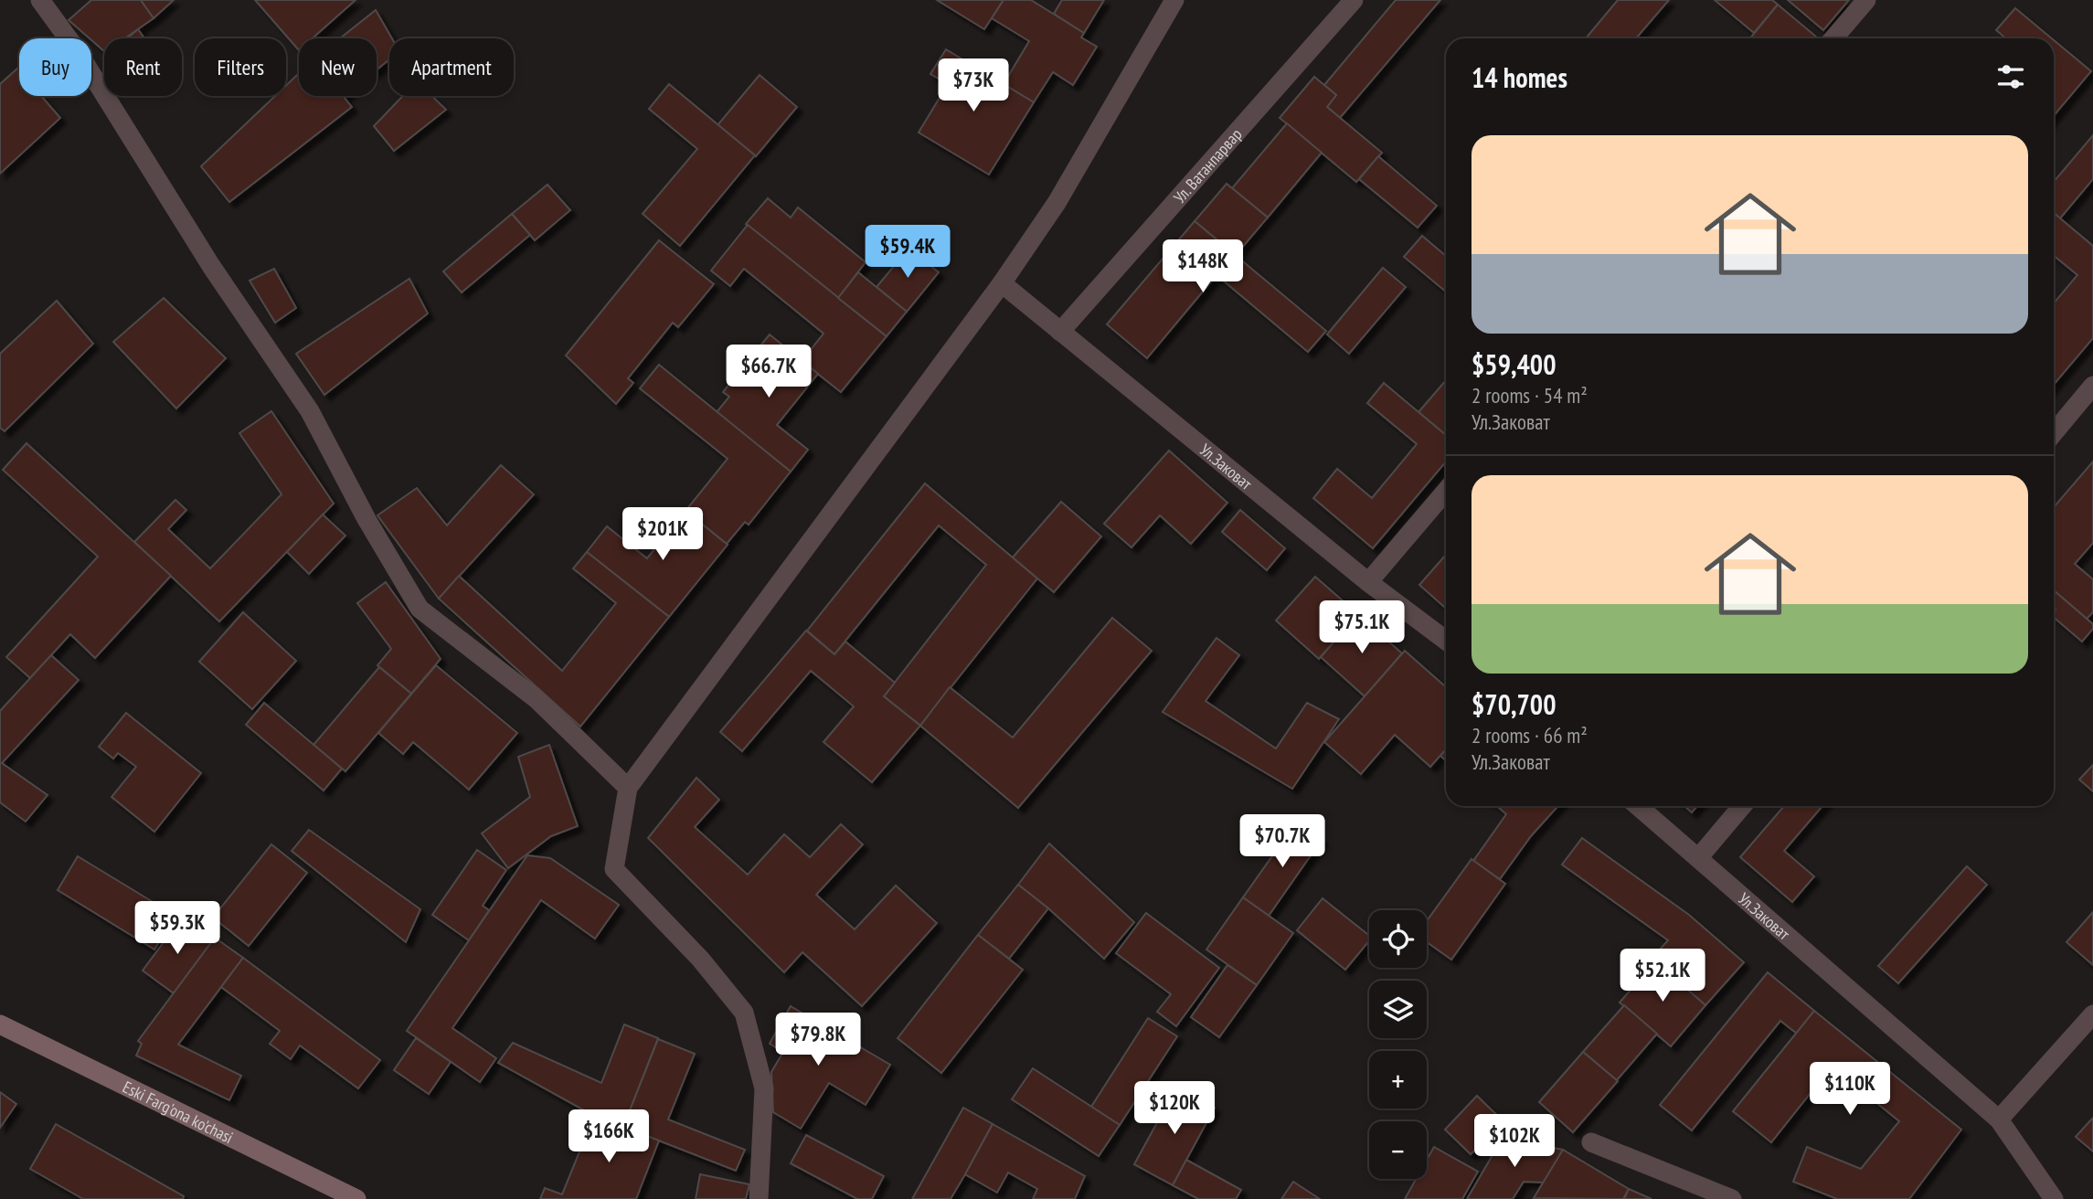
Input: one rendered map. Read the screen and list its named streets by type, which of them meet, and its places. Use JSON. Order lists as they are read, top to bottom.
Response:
{
  "streets": {
    "main road": ["Eski Farg'ona ko'chasi"],
    "street": ["Ул. Ватанпарвар", "Ул.Заковат"]
  },
  "crossings": [
    ["Ул. Ватанпарвар", "Ул.Заковат"]
  ],
  "page": {
    "chip": [
      "Buy",
      "Rent",
      "Filters",
      "New",
      "Apartment"
    ],
    "heading": "14 homes",
    "price": [
      "$73K",
      "$59.4K",
      "$148K",
      "$66.7K",
      "$201K",
      "$75.1K",
      "$70.7K",
      "$59.3K",
      "$52.1K",
      "$79.8K",
      "$110K",
      "$120K",
      "$166K",
      "$102K"
    ],
    "list": [
      {
        "name": "$59,400",
        "note": "2 rooms · 54 m² · Ул.Заковат"
      },
      {
        "name": "$70,700",
        "note": "2 rooms · 66 m² · Ул.Заковат"
      }
    ],
    "map_buttons": ["+", "−"]
  }
}
